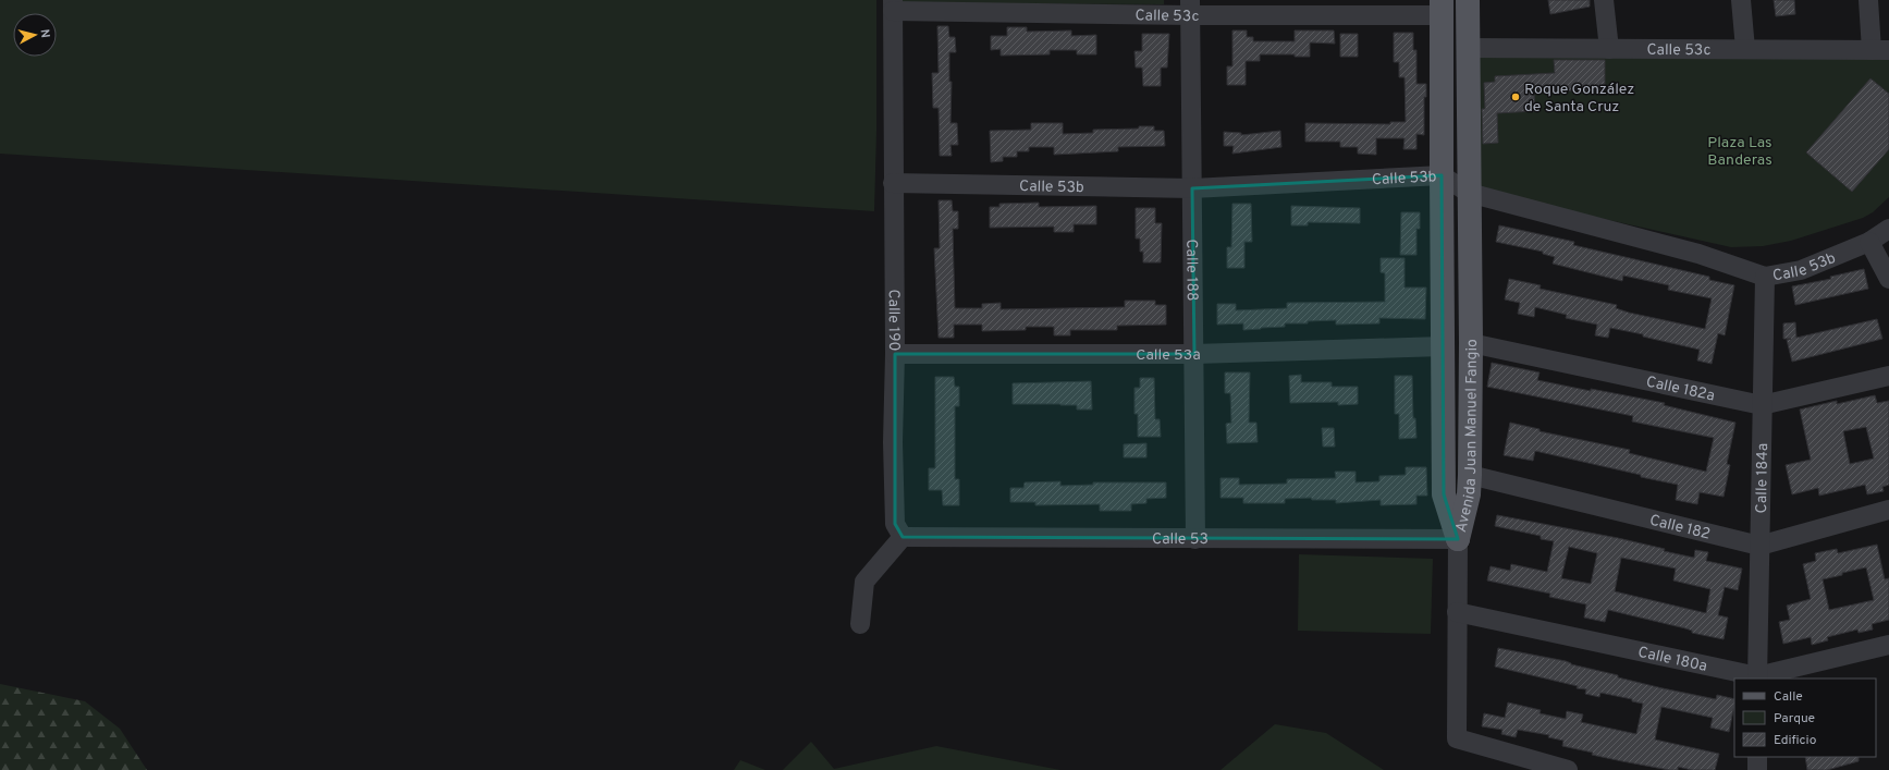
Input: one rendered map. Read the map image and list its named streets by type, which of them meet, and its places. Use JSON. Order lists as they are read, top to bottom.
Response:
{
  "streets": {
    "main road": ["Avenida Juan Manuel Fangio"],
    "street": [
      "Calle 53c",
      "Calle 53b",
      "Calle 188",
      "Calle 190",
      "Calle 53a",
      "Calle 182a",
      "Calle 184a",
      "Calle 182",
      "Calle 53",
      "Calle 180a"
    ]
  },
  "crossings": [
    ["Calle 53c", "Calle 188"],
    ["Calle 53c", "Calle 190"],
    ["Calle 53c", "Avenida Juan Manuel Fangio"],
    ["Calle 53b", "Calle 188"],
    ["Calle 53b", "Calle 190"],
    ["Calle 53b", "Avenida Juan Manuel Fangio"],
    ["Calle 53b", "Calle 184a"],
    ["Calle 188", "Calle 53a"],
    ["Calle 188", "Calle 53"],
    ["Calle 190", "Calle 53a"],
    ["Calle 190", "Calle 53"],
    ["Calle 53a", "Avenida Juan Manuel Fangio"],
    ["Calle 182a", "Avenida Juan Manuel Fangio"],
    ["Calle 182a", "Calle 184a"],
    ["Avenida Juan Manuel Fangio", "Calle 182"],
    ["Avenida Juan Manuel Fangio", "Calle 53"],
    ["Calle 184a", "Calle 182"],
    ["Calle 184a", "Calle 180a"]
  ],
  "parks": ["Plaza Las Banderas"],
  "places": ["Roque González de Santa Cruz"],
  "legend": ["Calle", "Parque", "Edificio"],
  "north": "right"
}
